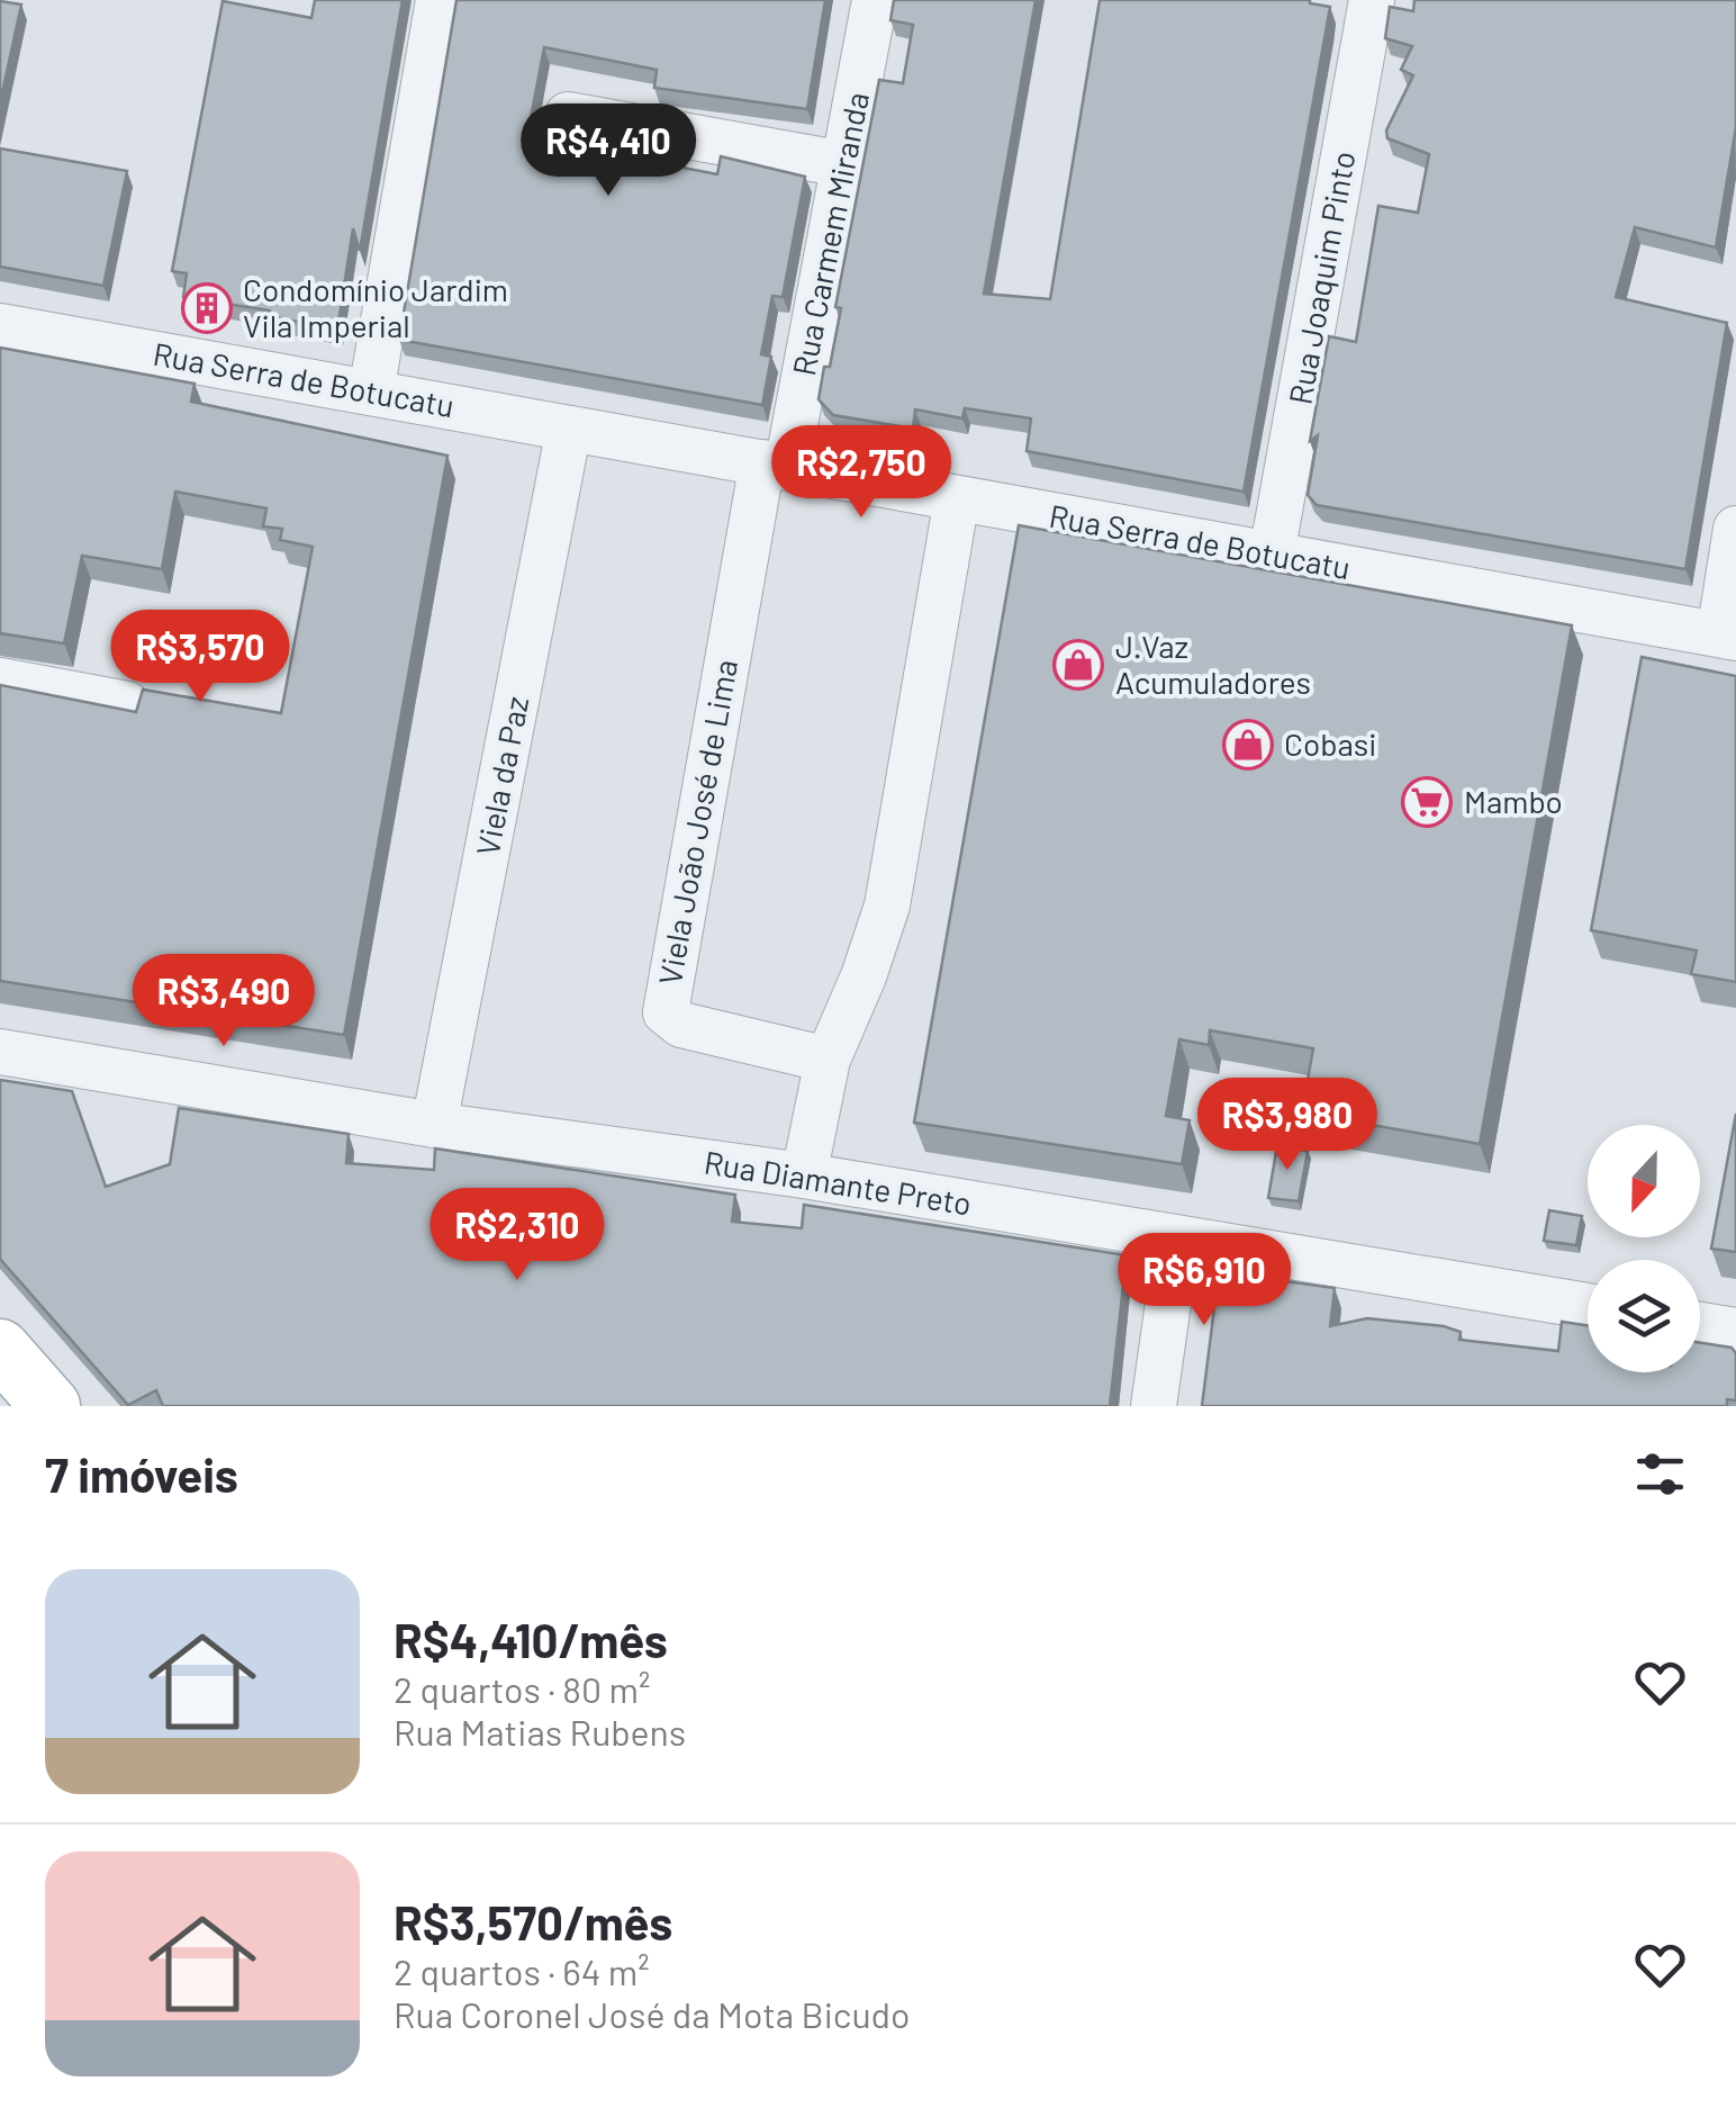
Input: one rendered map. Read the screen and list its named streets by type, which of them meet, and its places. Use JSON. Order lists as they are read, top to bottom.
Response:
{
  "streets": {
    "street": [
      "Rua Carmem Miranda",
      "Rua Joaquim Pinto",
      "Rua Serra de Botucatu",
      "Viela da Paz",
      "Viela João José de Lima",
      "Rua Diamante Preto"
    ]
  },
  "crossings": [
    ["Rua Carmem Miranda", "Rua Serra de Botucatu"],
    ["Rua Carmem Miranda", "Viela João José de Lima"],
    ["Rua Joaquim Pinto", "Rua Serra de Botucatu"],
    ["Rua Serra de Botucatu", "Viela da Paz"],
    ["Rua Serra de Botucatu", "Viela João José de Lima"],
    ["Viela da Paz", "Rua Diamante Preto"]
  ],
  "places": {
    "building": ["Condomínio Jardim Vila Imperial"],
    "shop": ["J.Vaz Acumuladores", "Cobasi"],
    "supermarket": ["Mambo"]
  },
  "north": "bottom",
  "page": {
    "price": [
      "R$4,410",
      "R$2,750",
      "R$3,570",
      "R$3,490",
      "R$3,980",
      "R$2,310",
      "R$6,910"
    ],
    "heading": "7 imóveis",
    "list": [
      {
        "name": "R$4,410/mês",
        "note": "2 quartos · 80 m² · Rua Matias Rubens"
      },
      {
        "name": "R$3,570/mês",
        "note": "2 quartos · 64 m² · Rua Coronel José da Mota Bicudo"
      }
    ]
  }
}
